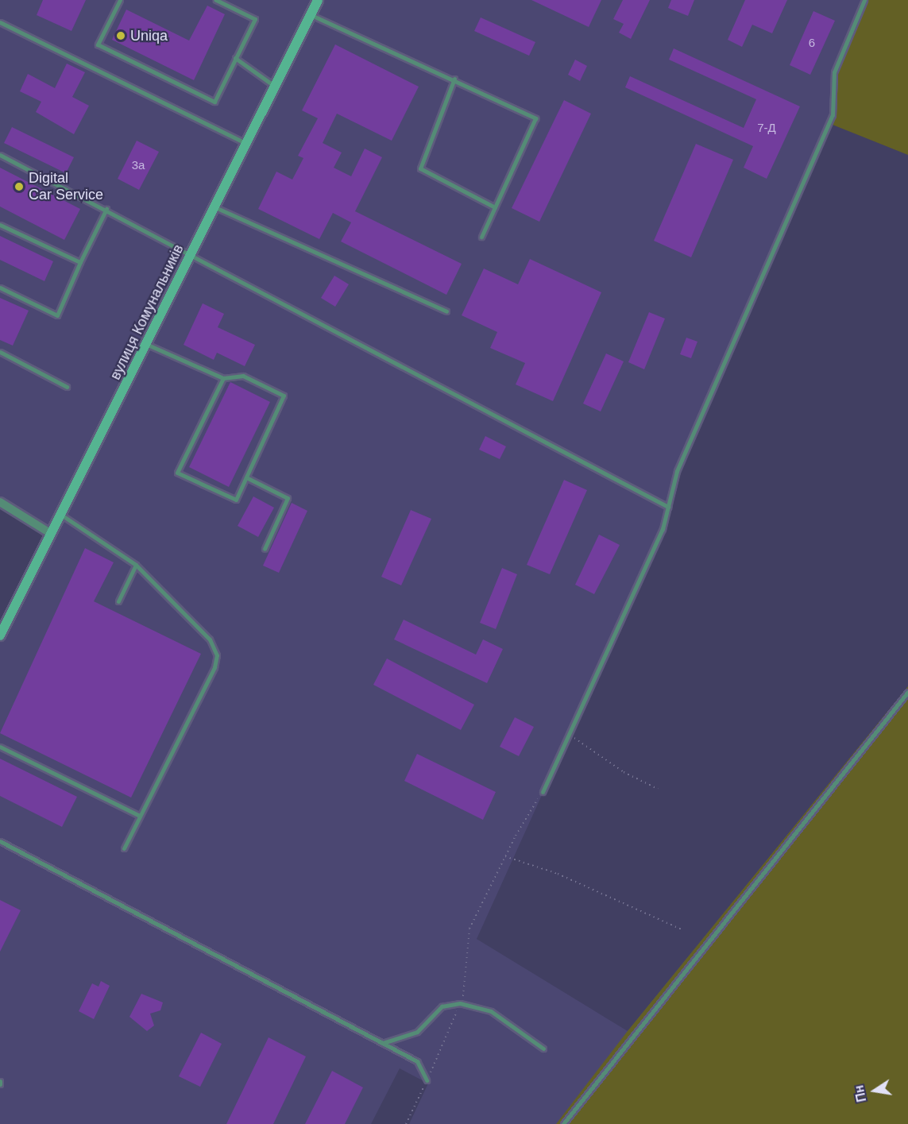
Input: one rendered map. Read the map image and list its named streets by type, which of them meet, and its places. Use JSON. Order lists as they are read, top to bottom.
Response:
{
  "streets": {
    "street": ["вулиця Комунальників"]
  },
  "places": ["Uniqa", "Digital Car Service"],
  "house_numbers": ["6", "7-Д", "3а"],
  "north": "left"
}
